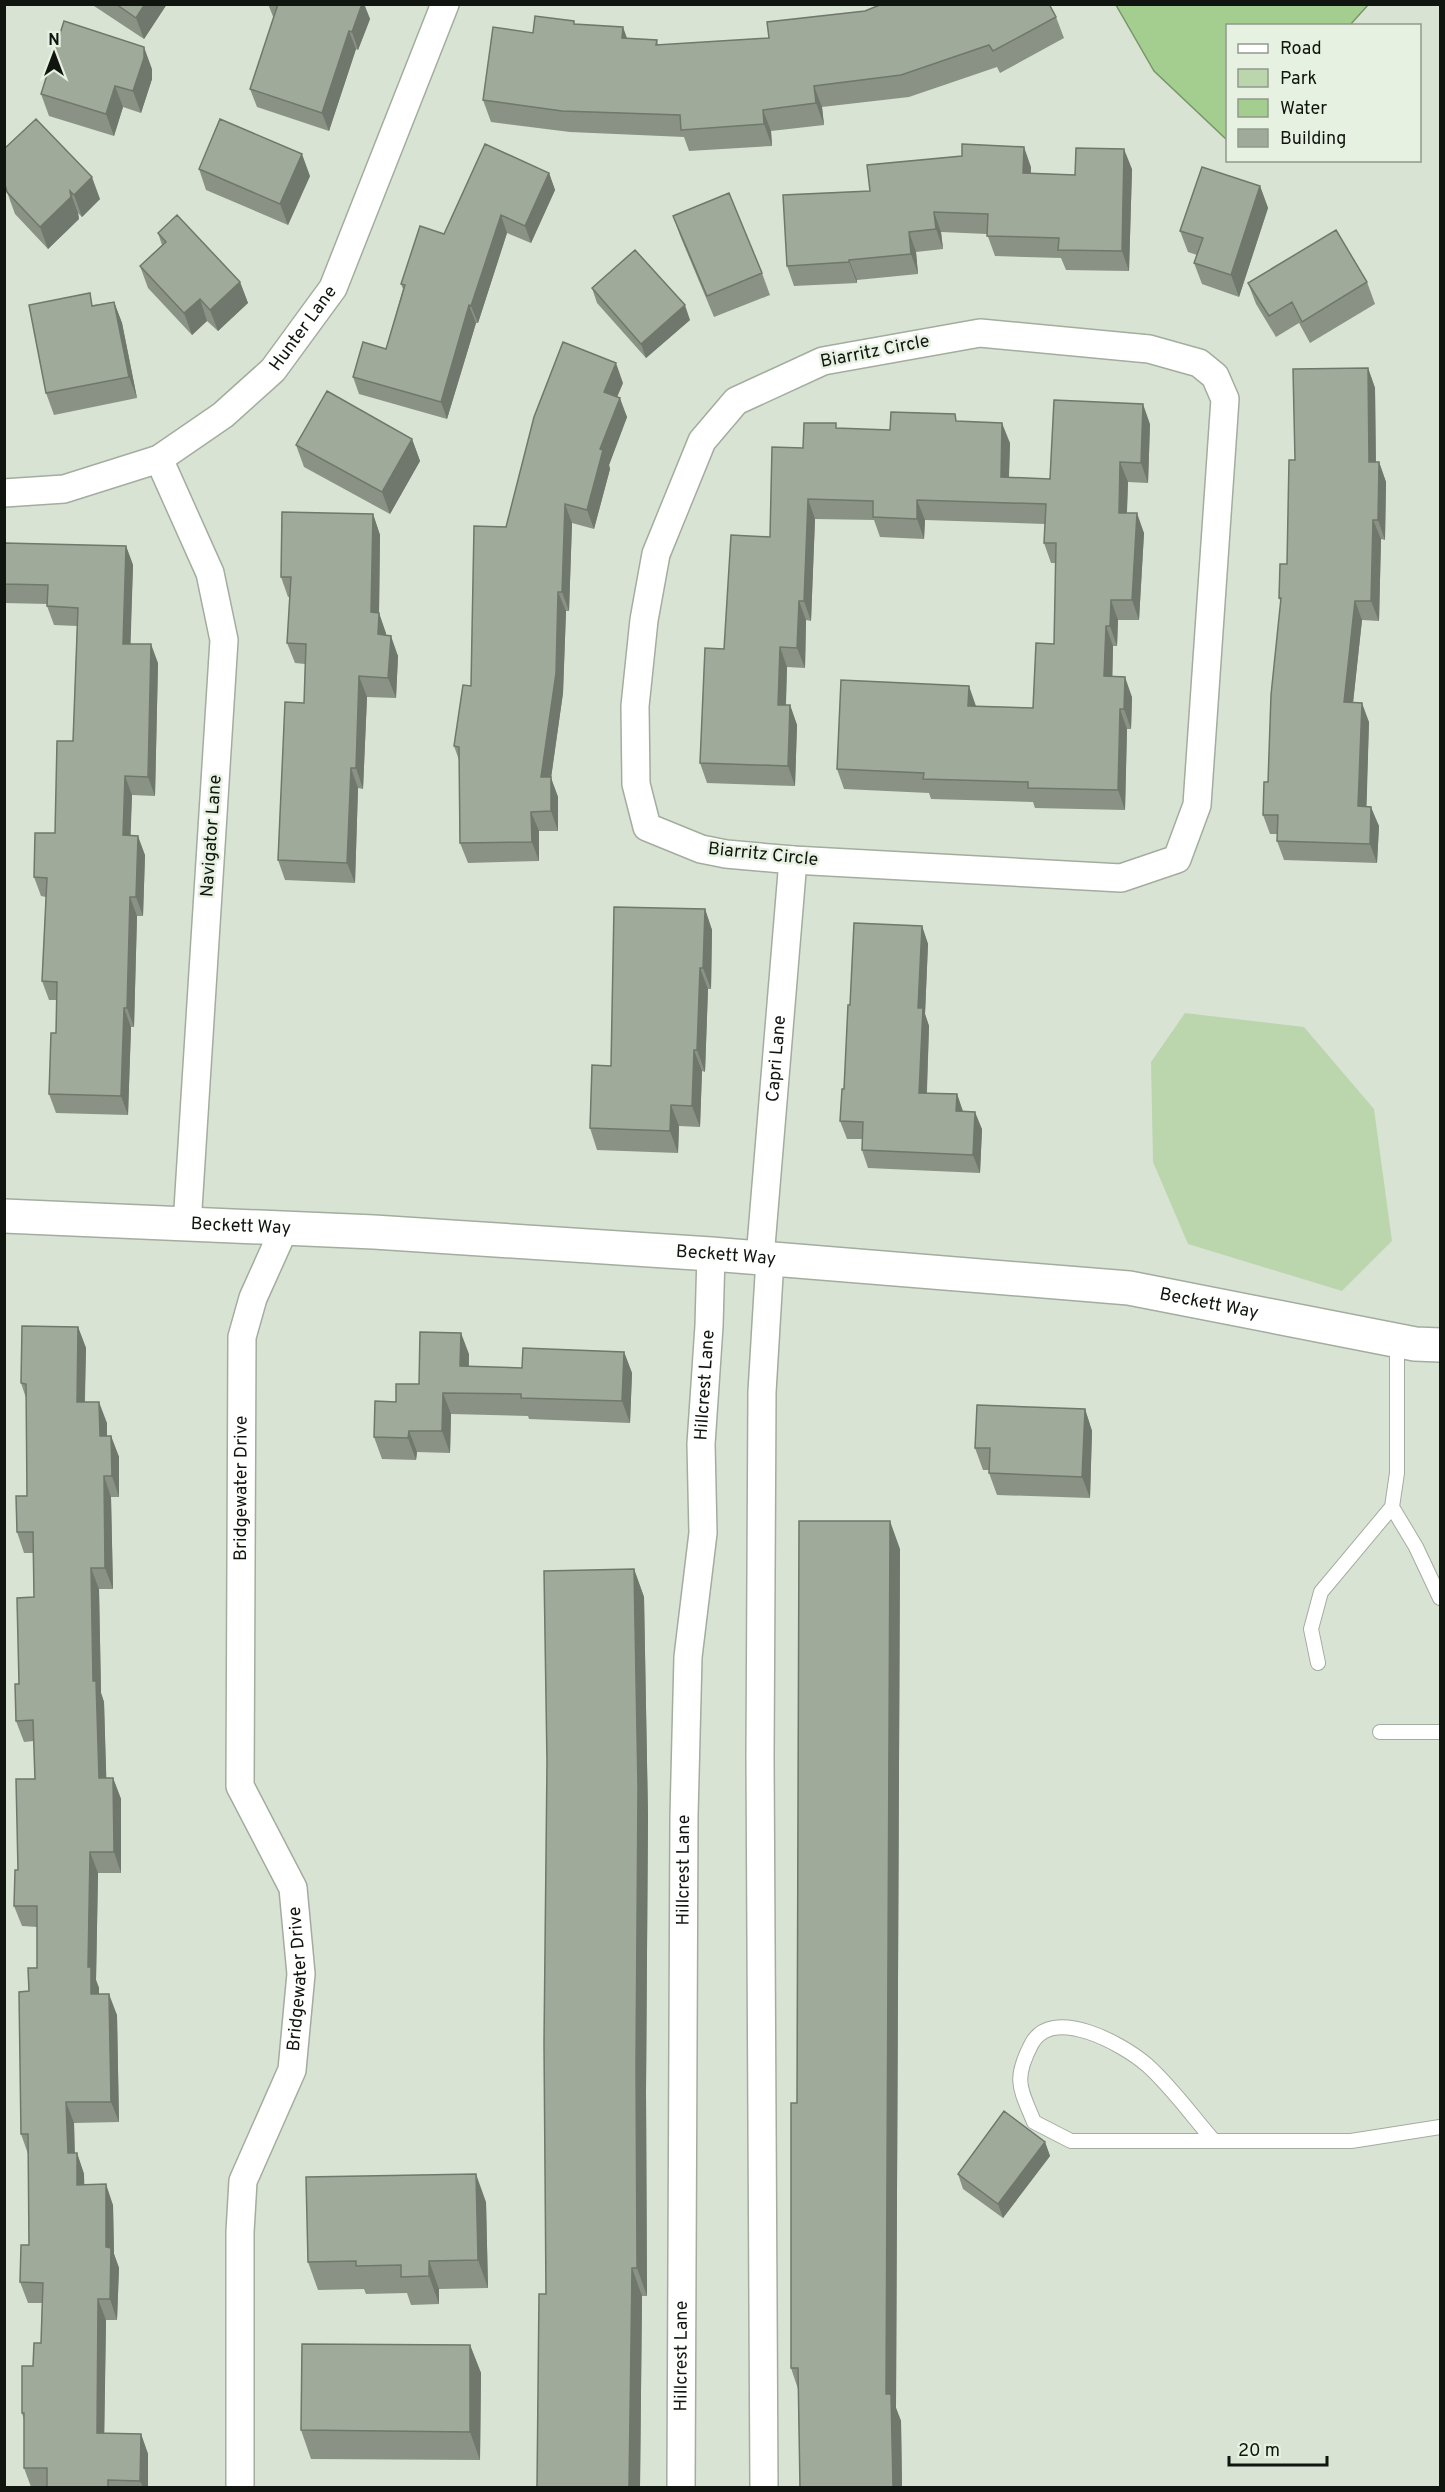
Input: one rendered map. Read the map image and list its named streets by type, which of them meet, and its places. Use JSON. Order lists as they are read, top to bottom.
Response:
{
  "streets": {
    "street": [
      "Hunter Lane",
      "Biarritz Circle",
      "Navigator Lane",
      "Capri Lane",
      "Beckett Way",
      "Hillcrest Lane",
      "Bridgewater Drive"
    ]
  },
  "crossings": [
    ["Hunter Lane", "Navigator Lane"],
    ["Biarritz Circle", "Capri Lane"],
    ["Navigator Lane", "Beckett Way"],
    ["Capri Lane", "Beckett Way"],
    ["Beckett Way", "Hillcrest Lane"],
    ["Beckett Way", "Bridgewater Drive"]
  ],
  "legend": [
    "Road",
    "Park",
    "Water",
    "Building"
  ],
  "scale_bar": "20 m",
  "north": "top"
}
